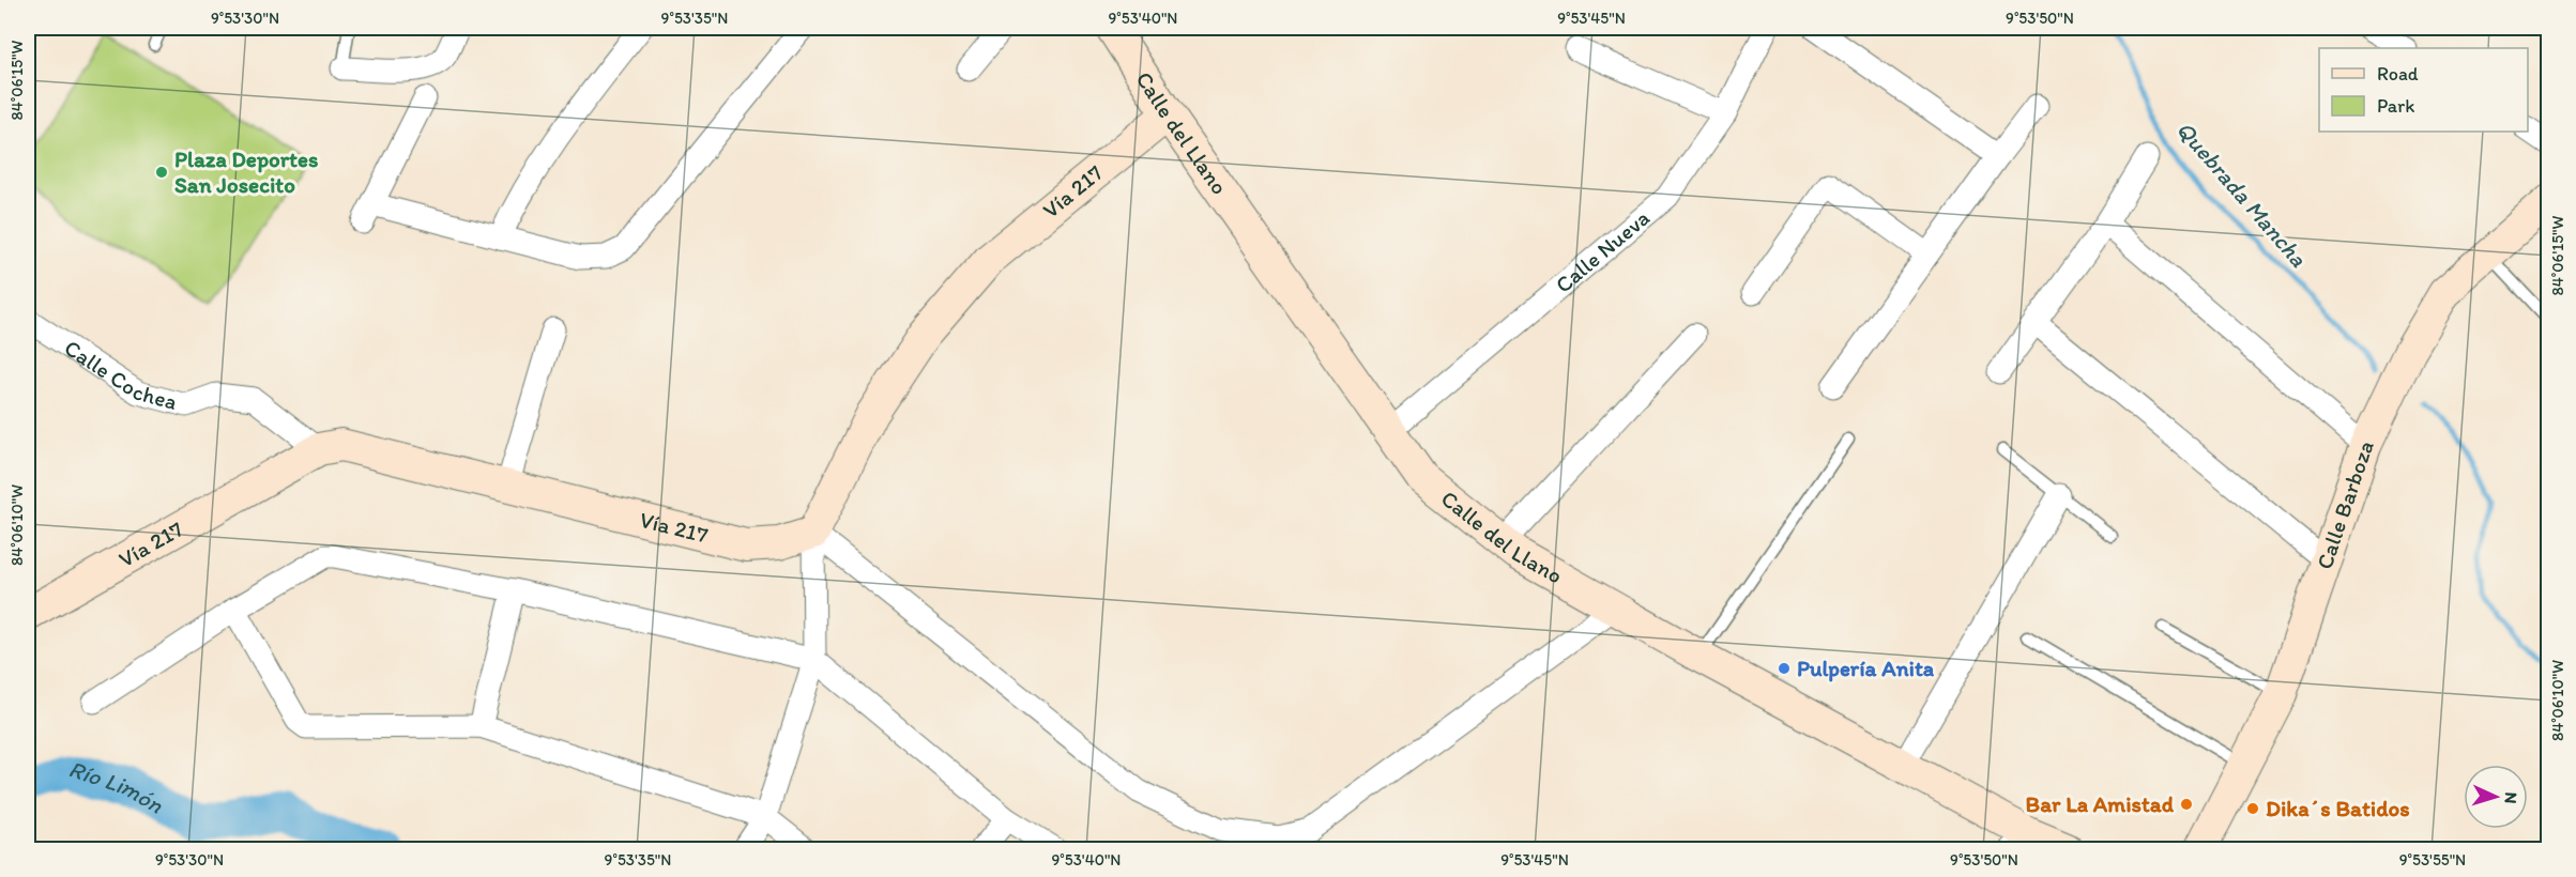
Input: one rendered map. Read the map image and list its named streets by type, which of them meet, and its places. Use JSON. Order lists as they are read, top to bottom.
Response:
{
  "streets": {
    "main road": ["Calle del Llano", "Vía 217", "Calle Barboza"],
    "street": ["Calle Nueva", "Calle Cochea"]
  },
  "crossings": [
    ["Calle del Llano", "Vía 217"],
    ["Calle del Llano", "Calle Nueva"],
    ["Vía 217", "Calle Cochea"]
  ],
  "water": ["Quebrada Mancha", "Río Limón"],
  "places": [
    "Plaza Deportes San Josecito",
    "Pulpería Anita",
    "Bar La Amistad",
    "Dika´s Batidos"
  ],
  "legend": ["Road", "Park"],
  "north": "right",
  "coordinates": [
    "9°53'30\"N",
    "9°53'35\"N",
    "9°53'40\"N",
    "9°53'45\"N",
    "9°53'50\"N",
    "84°06'15\"W",
    "84°06'10\"W",
    "9°53'55\"N"
  ]
}
